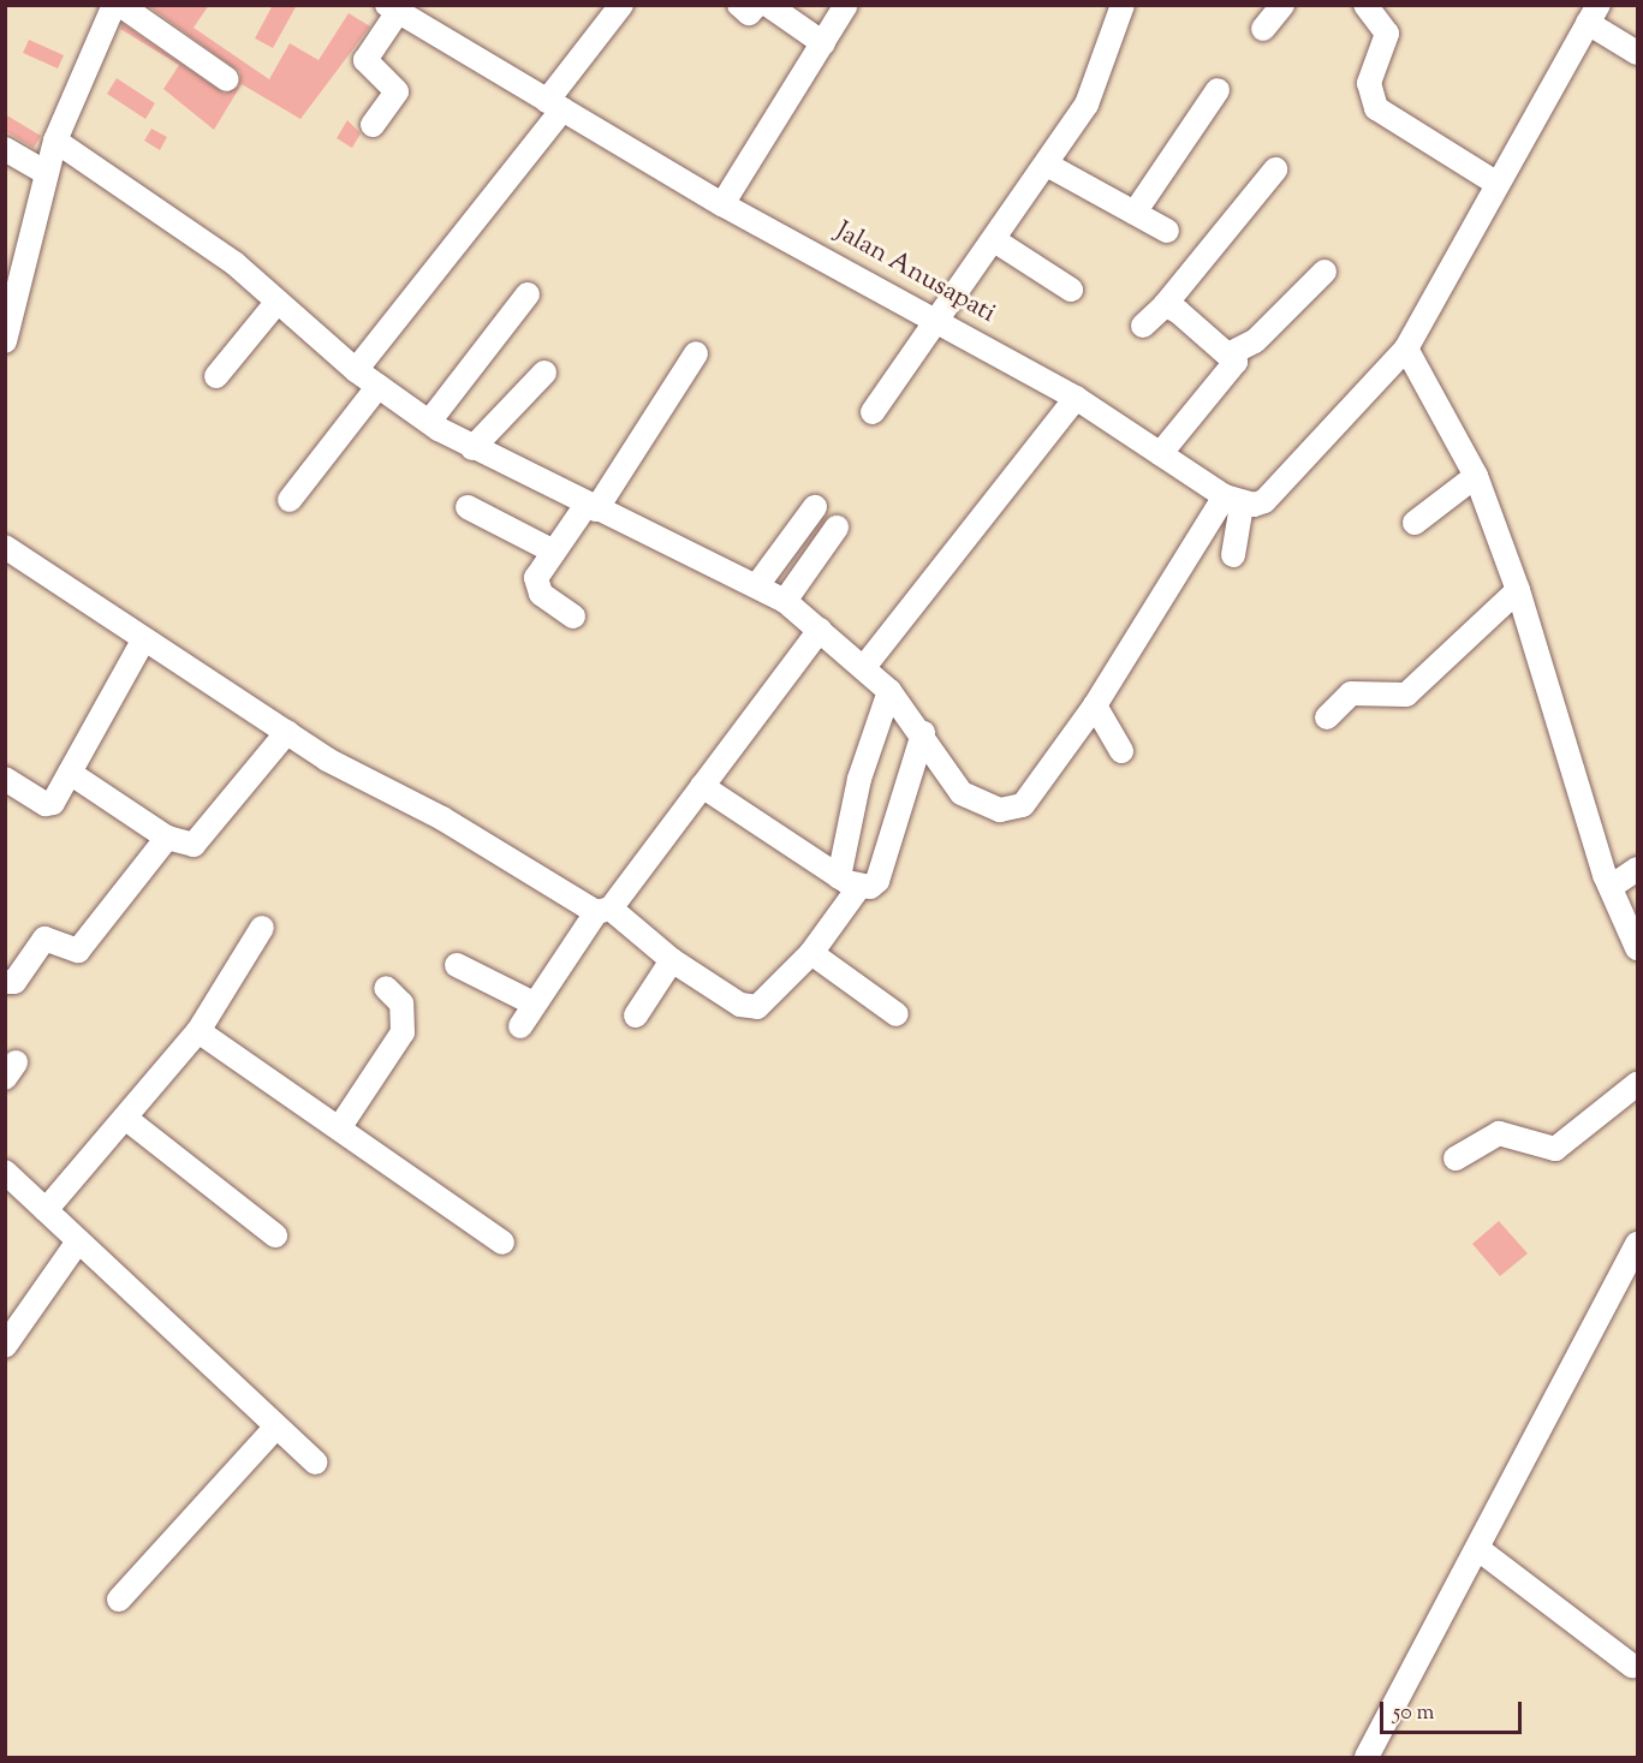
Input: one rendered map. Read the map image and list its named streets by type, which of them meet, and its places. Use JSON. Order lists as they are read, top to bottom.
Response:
{
  "streets": {
    "street": ["Jalan Anusapati"]
  },
  "scale_bar": "50 m"
}
